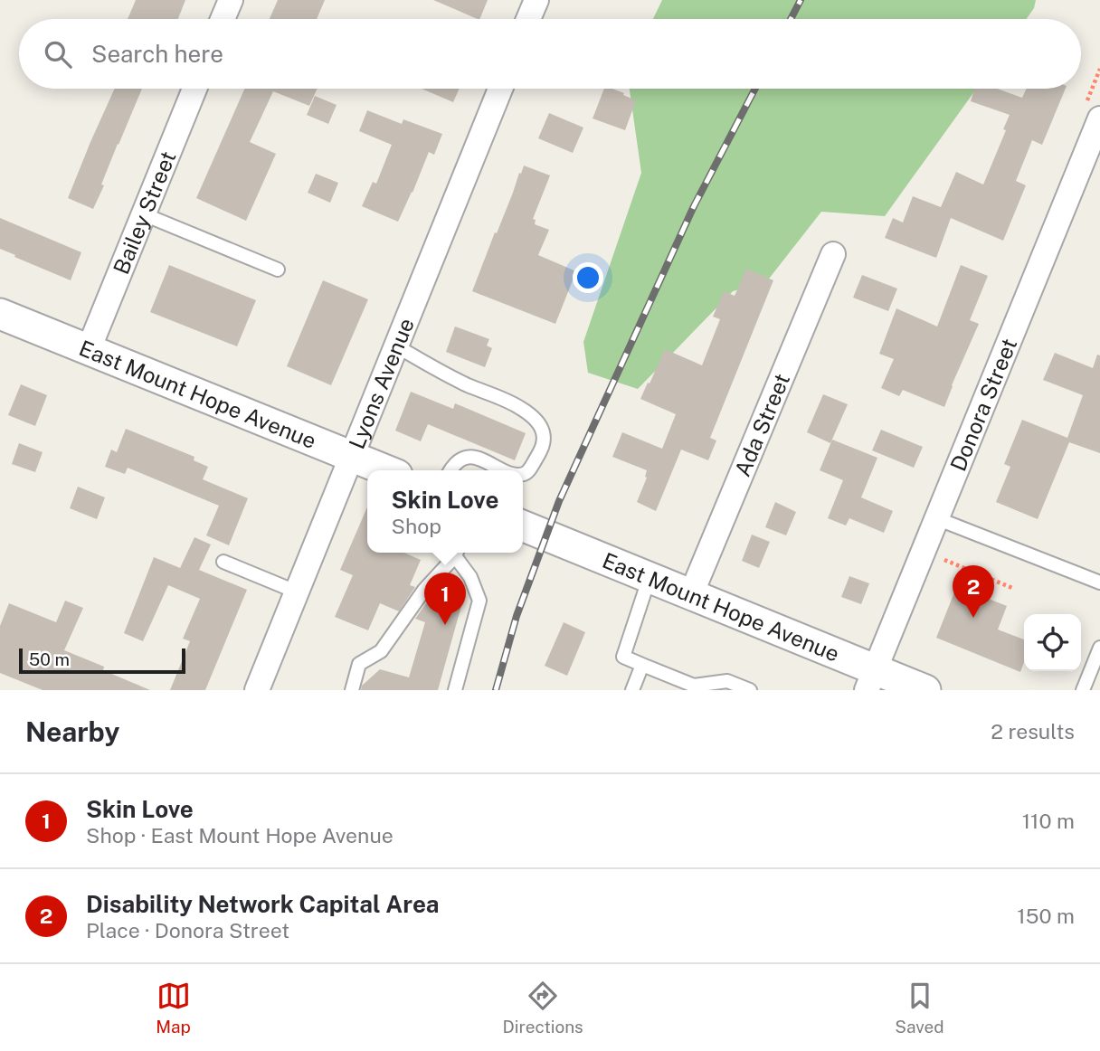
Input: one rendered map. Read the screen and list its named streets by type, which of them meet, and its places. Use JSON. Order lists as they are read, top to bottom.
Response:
{
  "streets": {
    "street": [
      "Bailey Street",
      "Lyons Avenue",
      "East Mount Hope Avenue",
      "Donora Street",
      "Ada Street"
    ]
  },
  "crossings": [
    ["Bailey Street", "East Mount Hope Avenue"],
    ["Lyons Avenue", "East Mount Hope Avenue"],
    ["East Mount Hope Avenue", "Donora Street"],
    ["East Mount Hope Avenue", "Ada Street"]
  ],
  "scale_bar": "50 m",
  "page": {
    "search": "Search here",
    "popup": ["Skin Love", "Shop"],
    "pins": ["2", "1"],
    "scale": "50 m",
    "heading": ["Nearby", "2 results"],
    "list": [
      {
        "mark": "1",
        "name": "Skin Love",
        "note": "Shop · East Mount Hope Avenue",
        "value": "110 m"
      },
      {
        "mark": "2",
        "name": "Disability Network Capital Area",
        "note": "Place · Donora Street",
        "value": "150 m"
      }
    ],
    "nav": ["Map", "Directions", "Saved"]
  }
}
